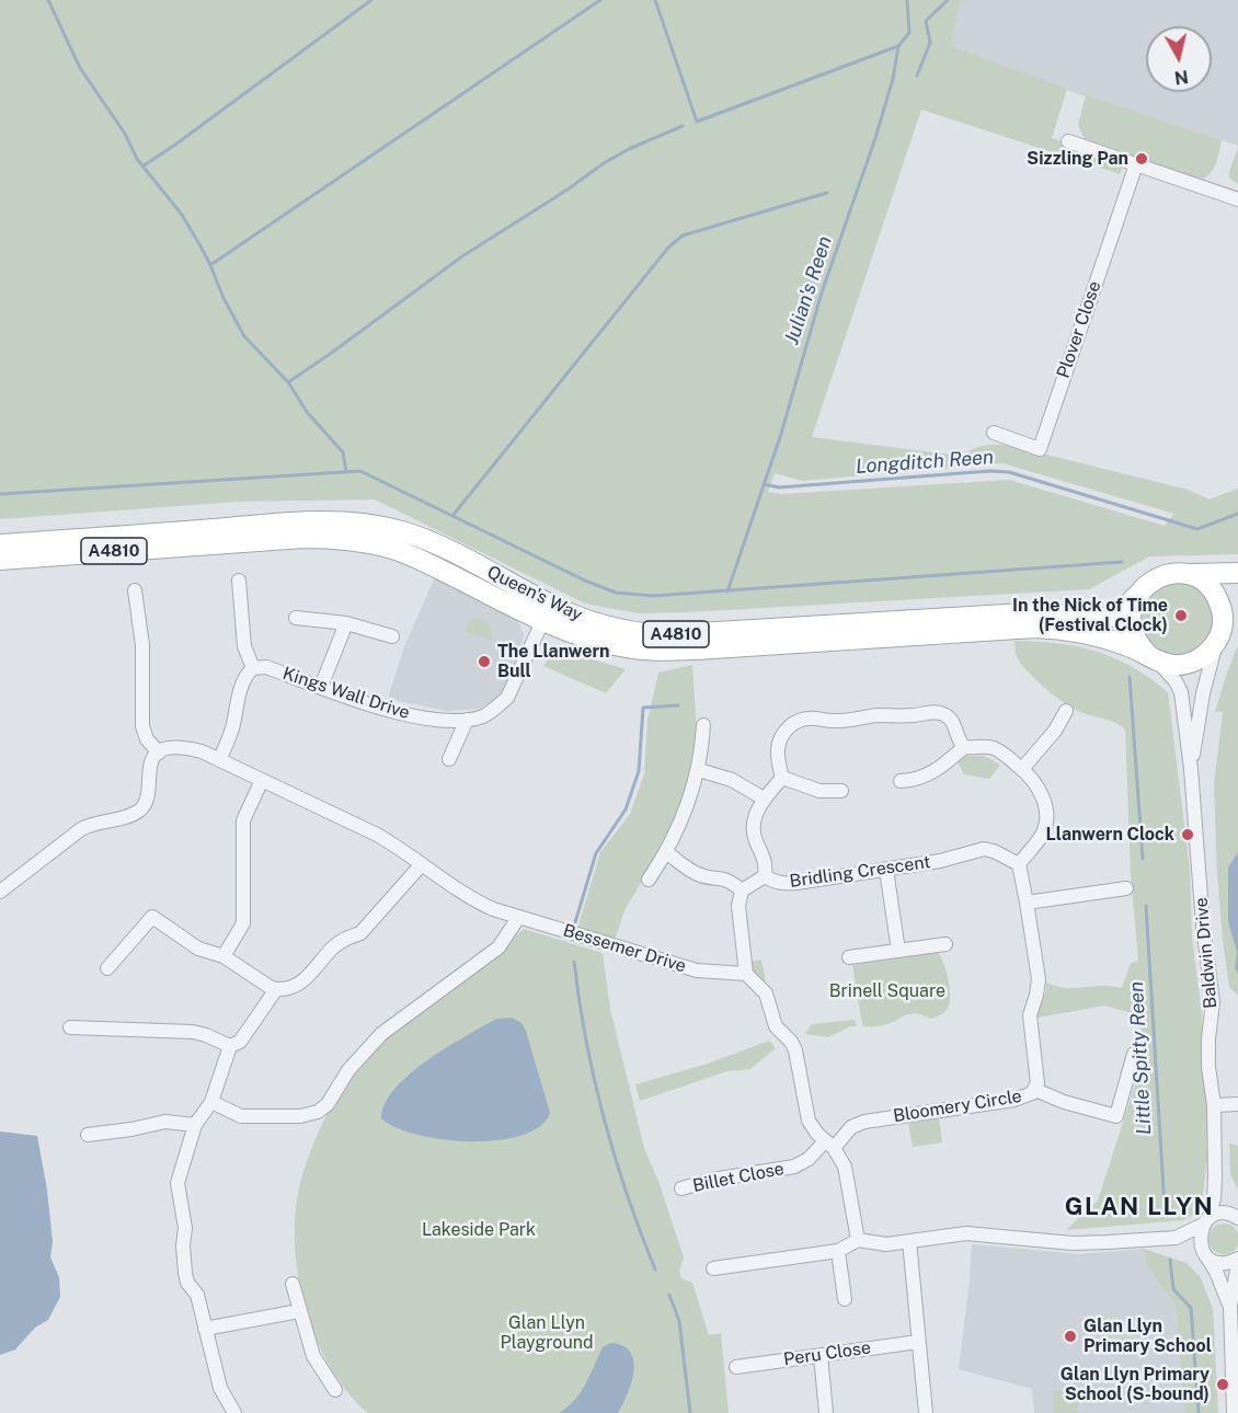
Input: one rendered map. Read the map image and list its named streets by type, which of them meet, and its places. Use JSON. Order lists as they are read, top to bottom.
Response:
{
  "streets": {
    "main road": ["A4810", "Queen's Way"],
    "street": [
      "Plover Close",
      "Kings Wall Drive",
      "Bridling Crescent",
      "Bessemer Drive",
      "Baldwin Drive",
      "Bloomery Circle",
      "Billet Close",
      "Peru Close"
    ]
  },
  "crossings": [
    ["Queen's Way", "Kings Wall Drive"],
    ["Bloomery Circle", "Billet Close"]
  ],
  "districts": ["GLAN LLYN"],
  "water": ["Julian's Reen", "Longditch Reen", "Little Spitty Reen"],
  "parks": ["Brinell Square", "Lakeside Park", "Glan Llyn Playground"],
  "places": [
    "Sizzling Pan",
    "In the Nick of Time (Festival Clock)",
    "The Llanwern Bull",
    "Llanwern Clock",
    "Glan Llyn Primary School",
    "Glan Llyn Primary School (S-bound)"
  ],
  "north": "bottom"
}
